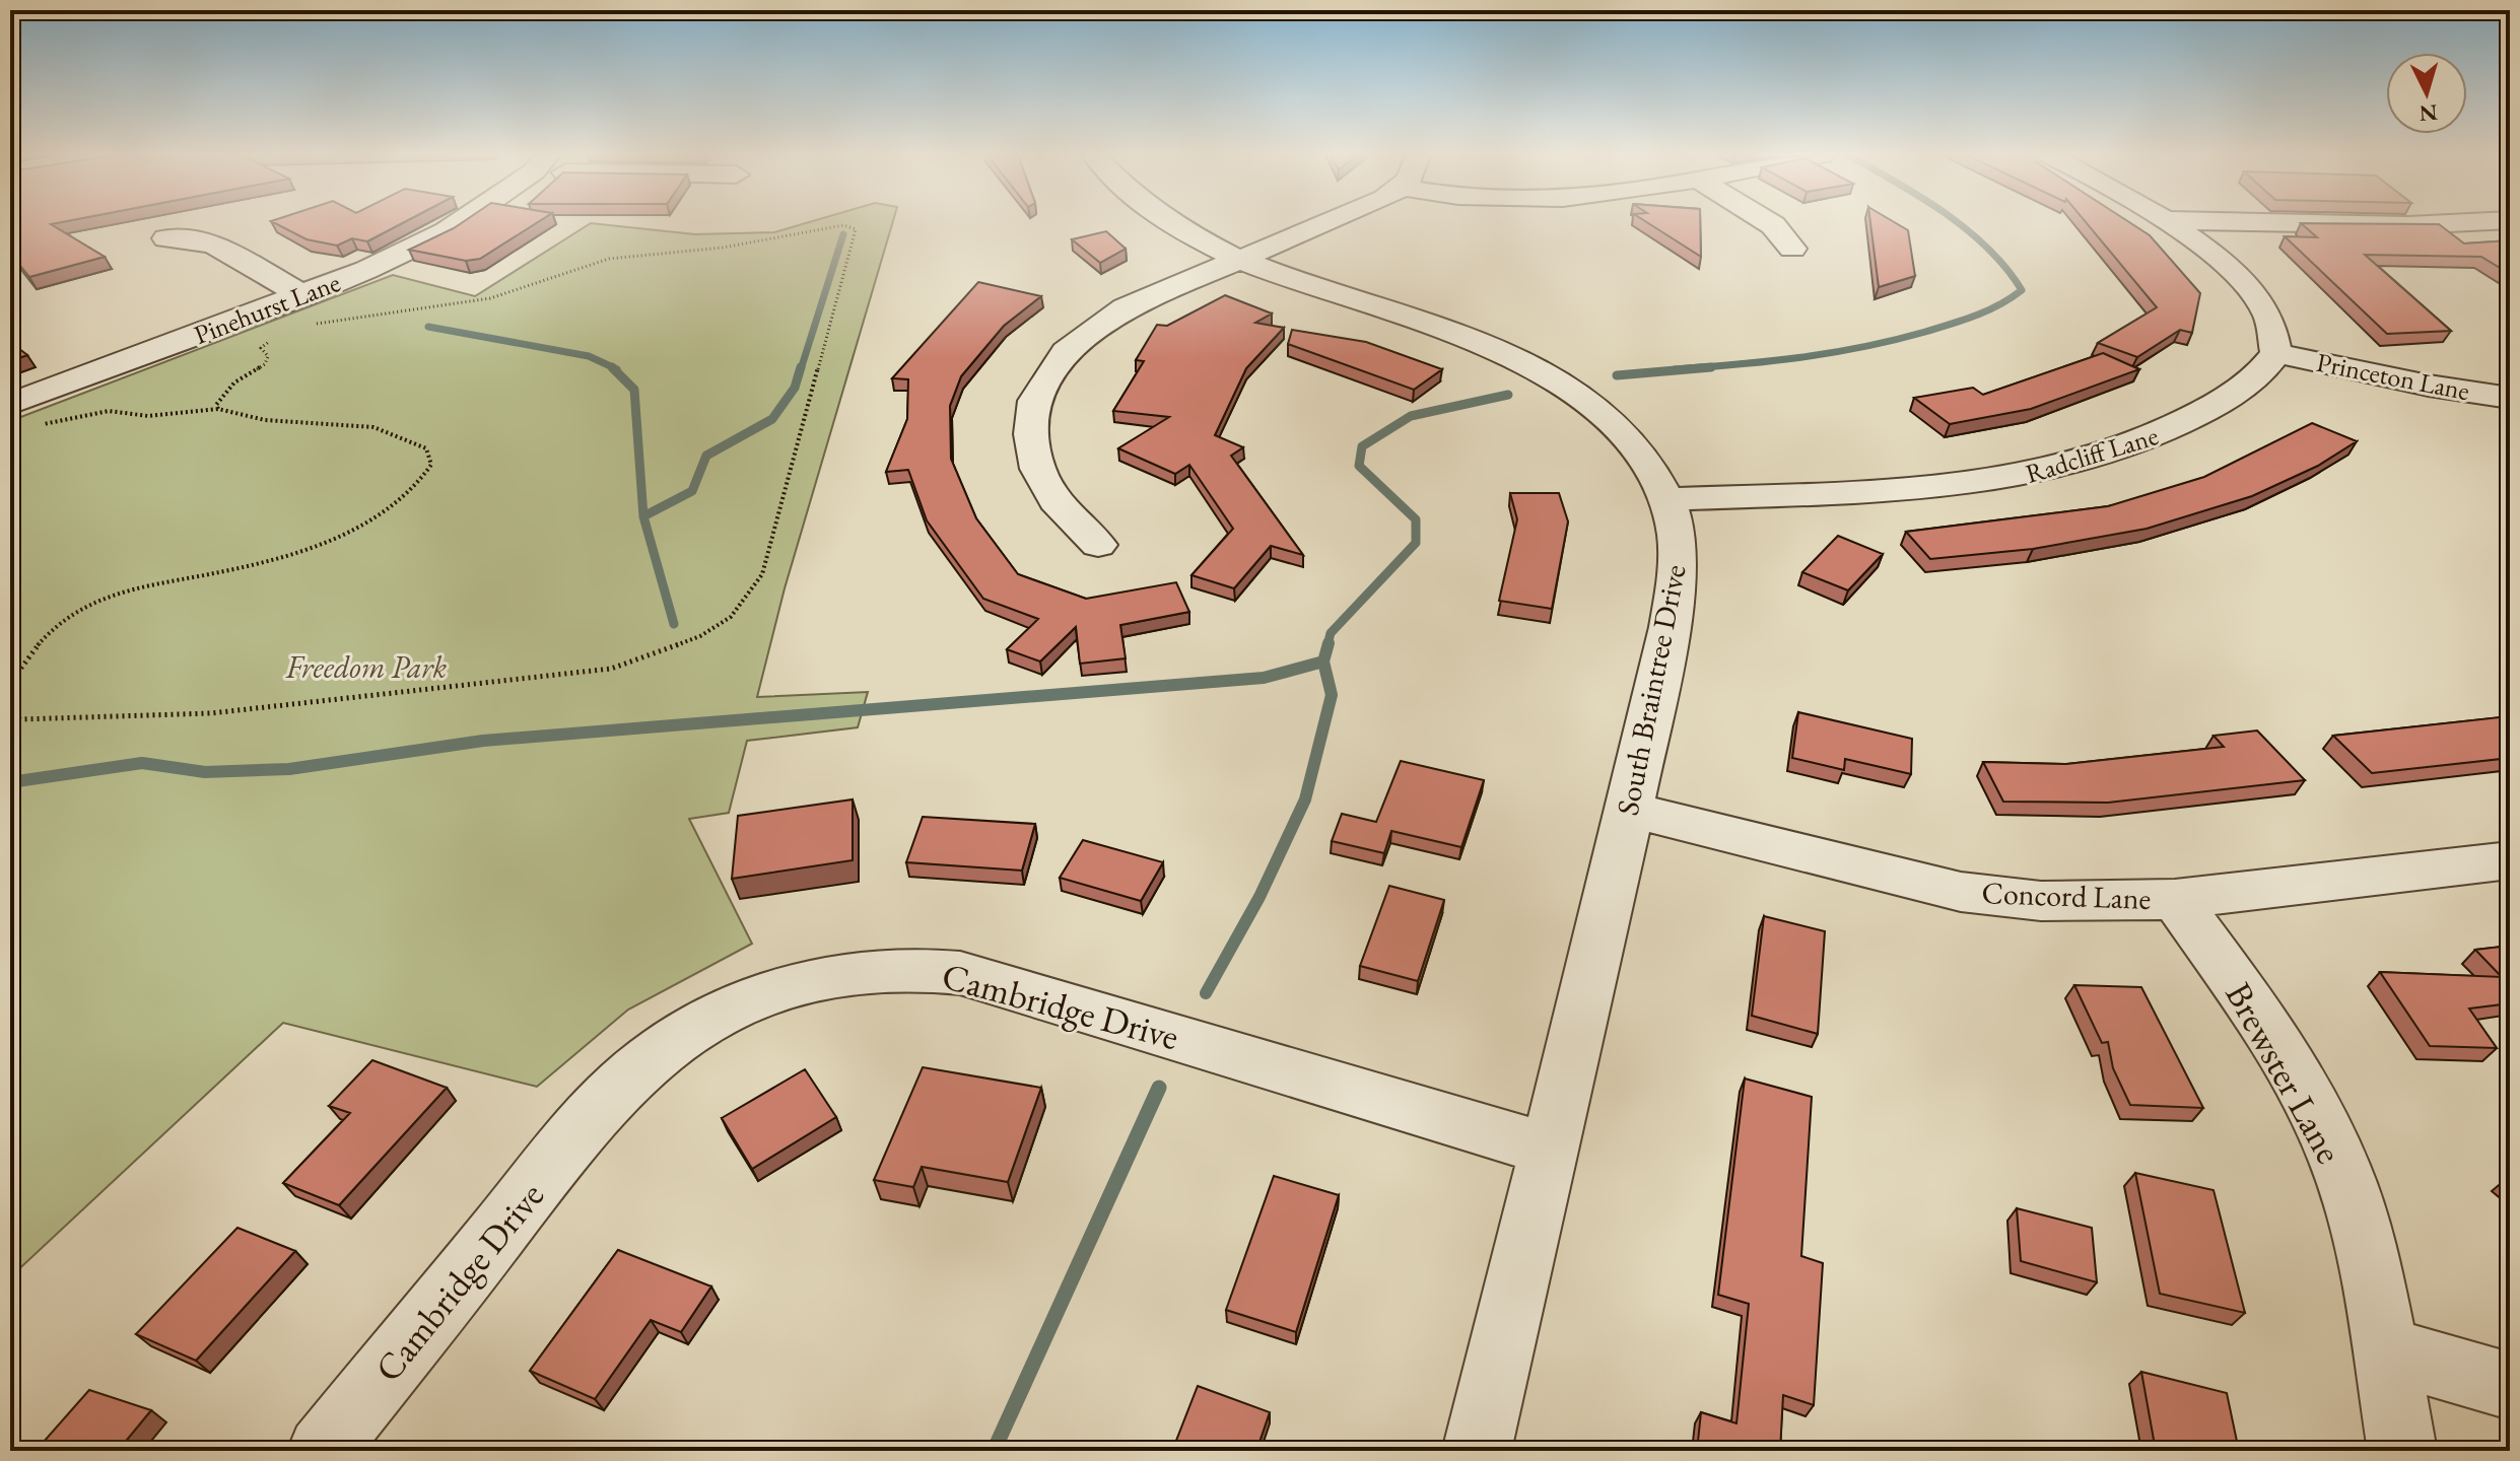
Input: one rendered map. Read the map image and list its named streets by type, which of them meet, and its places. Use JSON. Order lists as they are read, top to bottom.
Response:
{
  "streets": {
    "street": [
      "Pinehurst Lane",
      "Princeton Lane",
      "Radcliff Lane",
      "South Braintree Drive",
      "Concord Lane",
      "Cambridge Drive",
      "Brewster Lane"
    ]
  },
  "crossings": [
    ["Princeton Lane", "Radcliff Lane"],
    ["Radcliff Lane", "South Braintree Drive"],
    ["South Braintree Drive", "Concord Lane"],
    ["South Braintree Drive", "Cambridge Drive"],
    ["Concord Lane", "Brewster Lane"]
  ],
  "parks": ["Freedom Park"],
  "north": "bottom"
}
